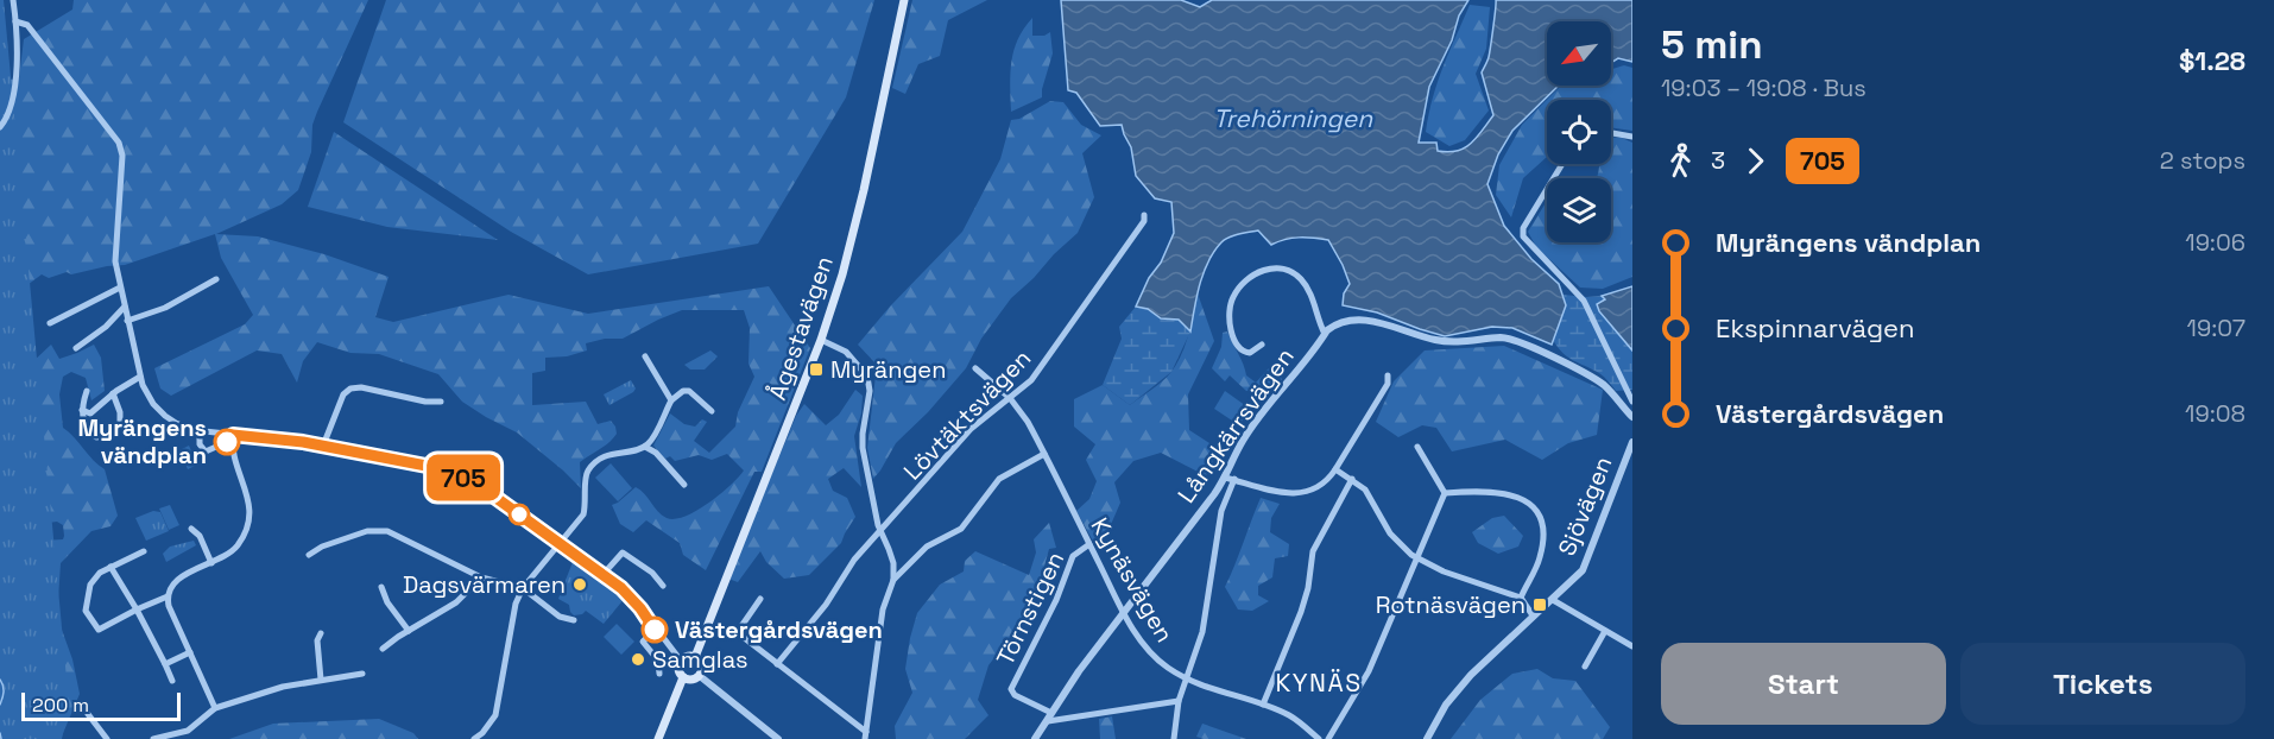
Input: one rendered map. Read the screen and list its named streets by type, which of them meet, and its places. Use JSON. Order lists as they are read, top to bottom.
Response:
{
  "streets": {
    "main road": ["Ågestavägen"],
    "street": [
      "Lövtäktsvägen",
      "Långkärrsvägen",
      "Sjövägen",
      "Kynäsvägen",
      "Törnstigen"
    ]
  },
  "crossings": [
    ["Lövtäktsvägen", "Kynäsvägen"],
    ["Långkärrsvägen", "Kynäsvägen"],
    ["Långkärrsvägen", "Törnstigen"],
    ["Kynäsvägen", "Törnstigen"]
  ],
  "districts": ["KYNÄS"],
  "water": ["Trehörningen"],
  "places": {
    "transit": ["Myrängen", "Rotnäsvägen"],
    "other": [
      "Myrängens vändplan",
      "Dagsvärmaren",
      "Västergårdsvägen",
      "Samglas"
    ]
  },
  "lines": ["bus line 705"],
  "scale_bar": "200 m",
  "north": "bottom left",
  "page": {
    "on_map": "705",
    "heading": ["5 min", "19:03 – 19:08 · Bus", "$1.28"],
    "legs": ["3", "705", "2 stops"],
    "list": [
      {
        "name": "Myrängens vändplan",
        "value": "19:06"
      },
      {
        "name": "Ekspinnarvägen",
        "value": "19:07"
      },
      {
        "name": "Västergårdsvägen",
        "value": "19:08"
      }
    ],
    "buttons": ["Start", "Tickets"],
    "scale": "200 m"
  }
}
